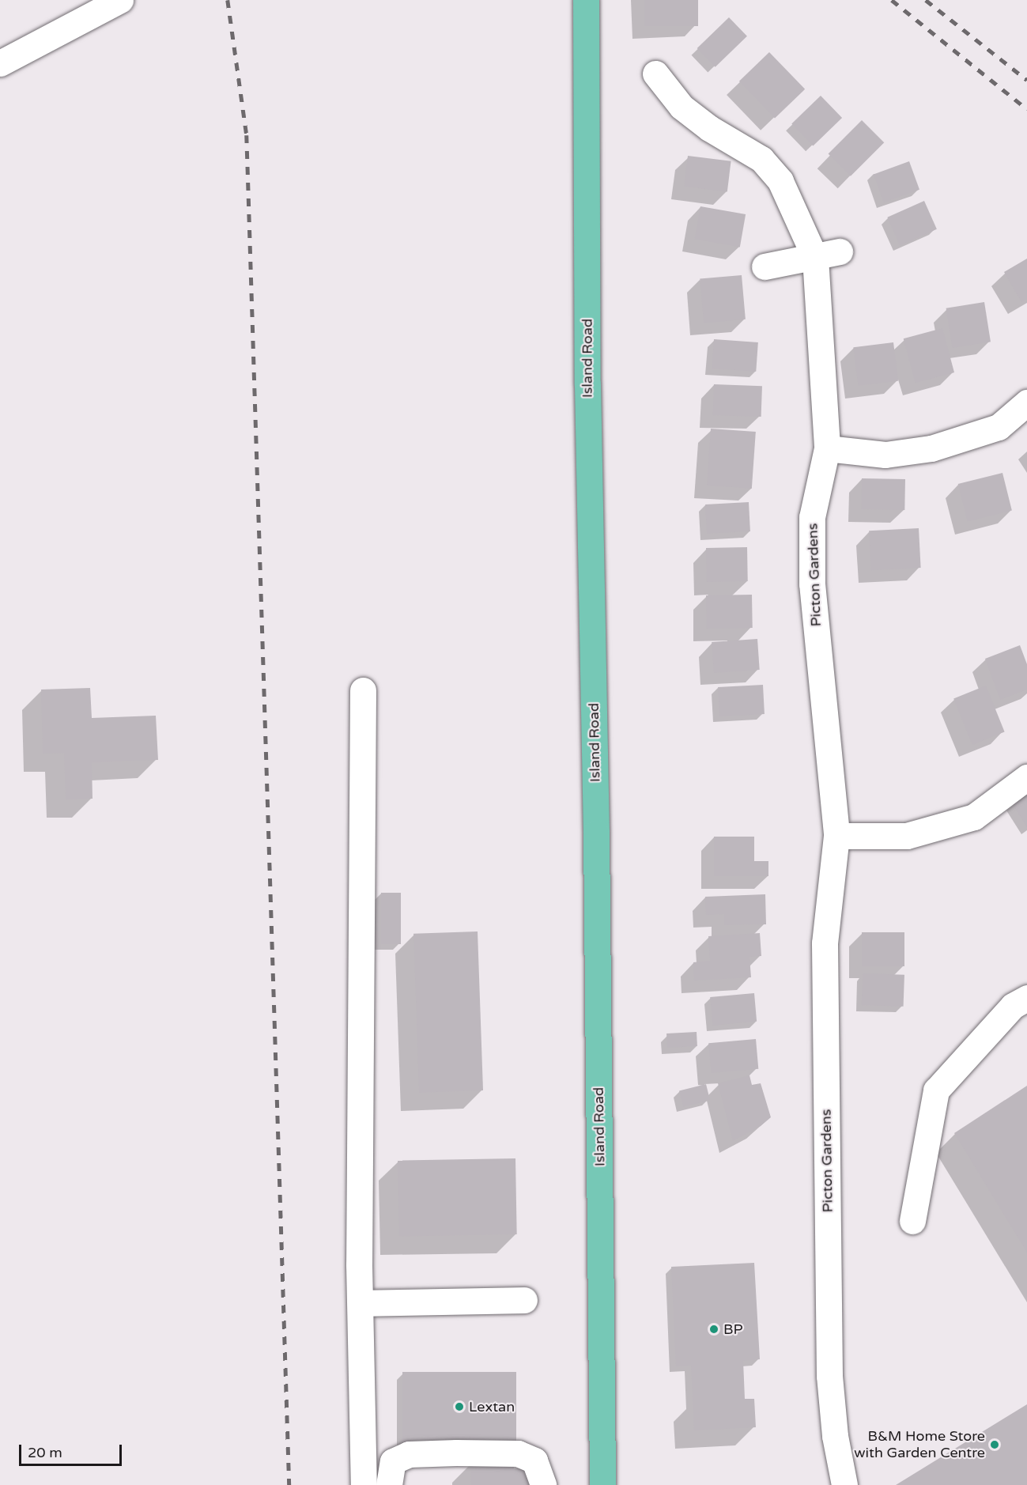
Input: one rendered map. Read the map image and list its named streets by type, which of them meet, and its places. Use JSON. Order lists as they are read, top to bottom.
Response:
{
  "streets": {
    "main road": ["Island Road"],
    "street": ["Picton Gardens"]
  },
  "places": ["BP", "Lextan", "B&M Home Store with Garden Centre"],
  "scale_bar": "20 m"
}
